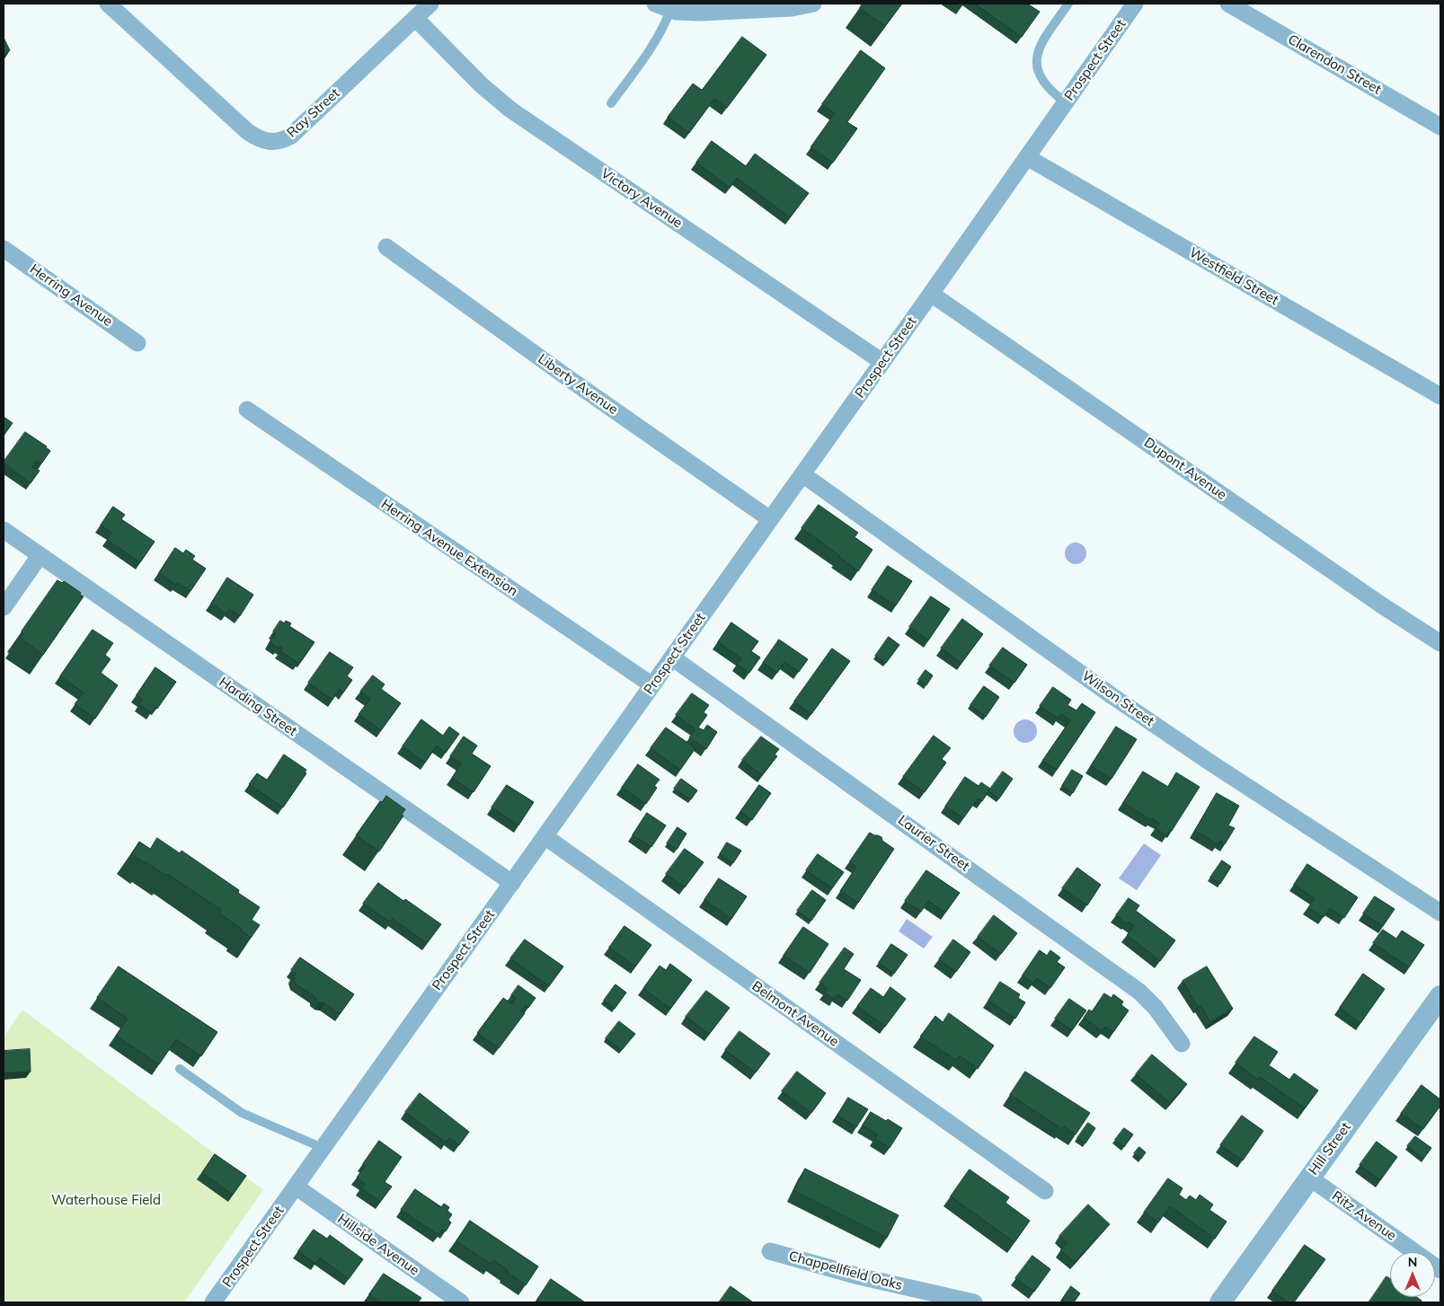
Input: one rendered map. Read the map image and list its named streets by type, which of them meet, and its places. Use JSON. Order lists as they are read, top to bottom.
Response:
{
  "streets": {
    "street": [
      "Prospect Street",
      "Clarendon Street",
      "Ray Street",
      "Victory Avenue",
      "Westfield Street",
      "Herring Avenue",
      "Liberty Avenue",
      "Dupont Avenue",
      "Herring Avenue Extension",
      "Wilson Street",
      "Harding Street",
      "Laurier Street",
      "Belmont Avenue",
      "Hill Street",
      "Ritz Avenue",
      "Hillside Avenue",
      "Chappellfield Oaks"
    ]
  },
  "crossings": [
    ["Prospect Street", "Victory Avenue"],
    ["Prospect Street", "Westfield Street"],
    ["Prospect Street", "Liberty Avenue"],
    ["Prospect Street", "Dupont Avenue"],
    ["Prospect Street", "Herring Avenue Extension"],
    ["Prospect Street", "Wilson Street"],
    ["Prospect Street", "Harding Street"],
    ["Prospect Street", "Laurier Street"],
    ["Prospect Street", "Belmont Avenue"],
    ["Prospect Street", "Hillside Avenue"],
    ["Ray Street", "Victory Avenue"],
    ["Hill Street", "Ritz Avenue"]
  ],
  "parks": ["Waterhouse Field"],
  "north": "top"
}
